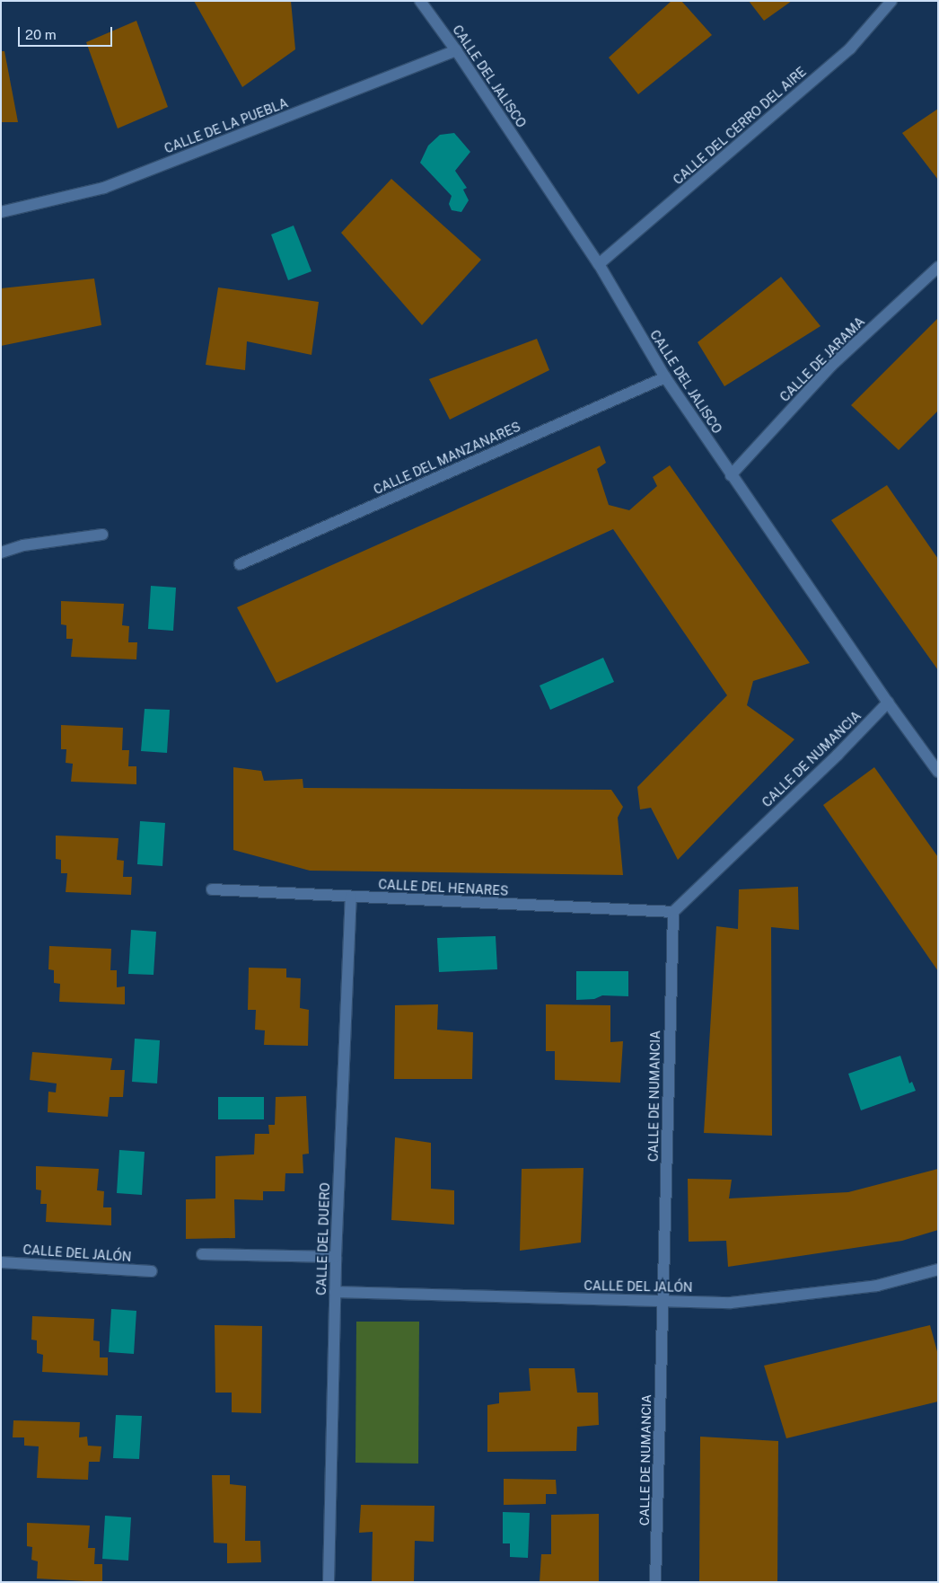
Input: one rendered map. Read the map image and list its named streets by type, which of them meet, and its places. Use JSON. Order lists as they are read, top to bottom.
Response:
{
  "streets": {
    "street": [
      "CALLE DEL JALISCO",
      "CALLE DE LA PUEBLA",
      "CALLE DEL CERRO DEL AIRE",
      "CALLE DE JARAMA",
      "CALLE DEL MANZANARES",
      "CALLE DE NUMANCIA",
      "CALLE DEL HENARES",
      "CALLE DEL DUERO",
      "CALLE DEL JALÓN"
    ]
  },
  "crossings": [
    ["CALLE DEL JALISCO", "CALLE DE LA PUEBLA"],
    ["CALLE DEL JALISCO", "CALLE DEL CERRO DEL AIRE"],
    ["CALLE DEL JALISCO", "CALLE DE JARAMA"],
    ["CALLE DEL JALISCO", "CALLE DEL MANZANARES"],
    ["CALLE DEL JALISCO", "CALLE DE NUMANCIA"],
    ["CALLE DE NUMANCIA", "CALLE DEL HENARES"],
    ["CALLE DE NUMANCIA", "CALLE DEL JALÓN"],
    ["CALLE DEL HENARES", "CALLE DEL DUERO"],
    ["CALLE DEL DUERO", "CALLE DEL JALÓN"]
  ],
  "scale_bar": "20 m"
}
